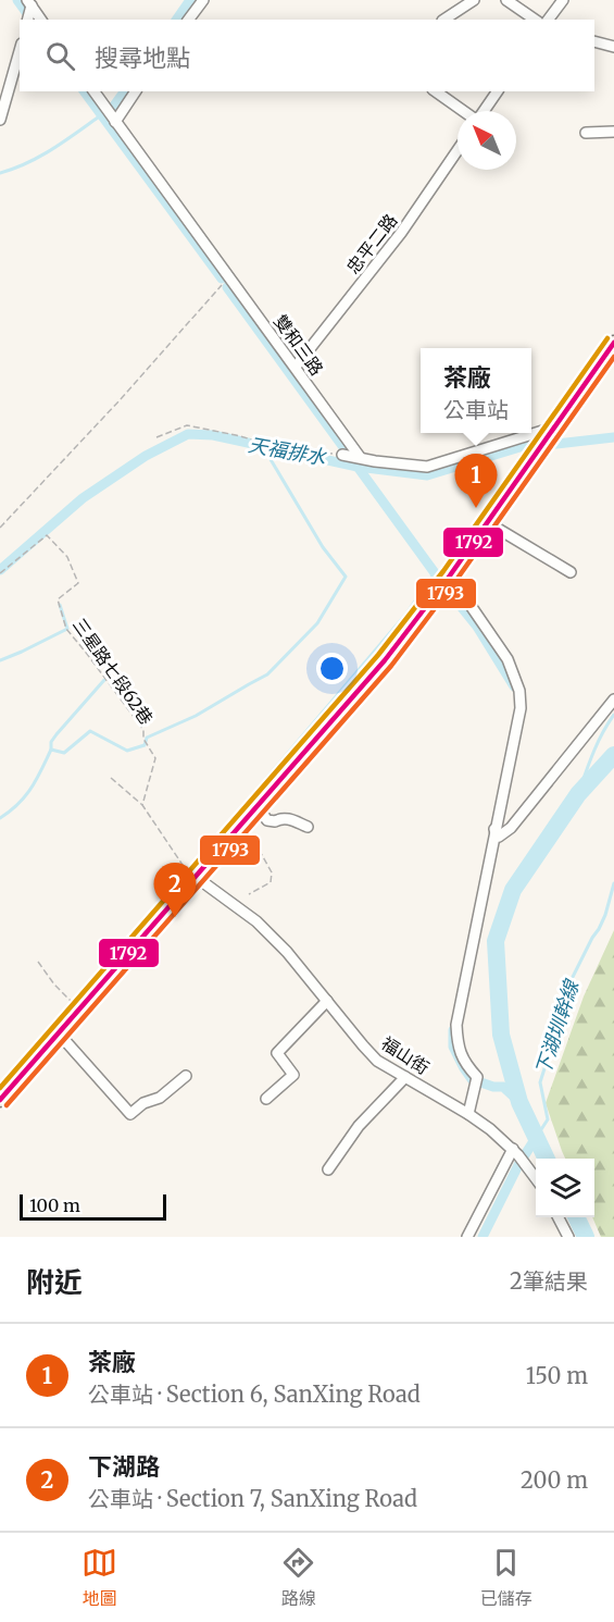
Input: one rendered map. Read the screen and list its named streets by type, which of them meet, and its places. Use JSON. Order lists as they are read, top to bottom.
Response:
{
  "streets": {
    "street": ["忠平二路", "雙和三路", "福山街"],
    "path": ["三星路七段62巷"]
  },
  "crossings": [
    ["忠平二路", "雙和三路"]
  ],
  "water": ["天福排水", "下湖圳幹線"],
  "lines": ["transit line 1792", "transit line 1793"],
  "scale_bar": "100 m",
  "north": "top left",
  "page": {
    "search": "搜尋地點",
    "popup": ["茶廠", "公車站"],
    "pins": ["1", "2"],
    "scale": "100 m",
    "heading": ["附近", "2筆結果"],
    "list": [
      {
        "mark": "1",
        "name": "茶廠",
        "note": "公車站 · Section 6, SanXing Road",
        "value": "150 m"
      },
      {
        "mark": "2",
        "name": "下湖路",
        "note": "公車站 · Section 7, SanXing Road",
        "value": "200 m"
      }
    ],
    "nav": ["地圖", "路線", "已儲存"]
  }
}
